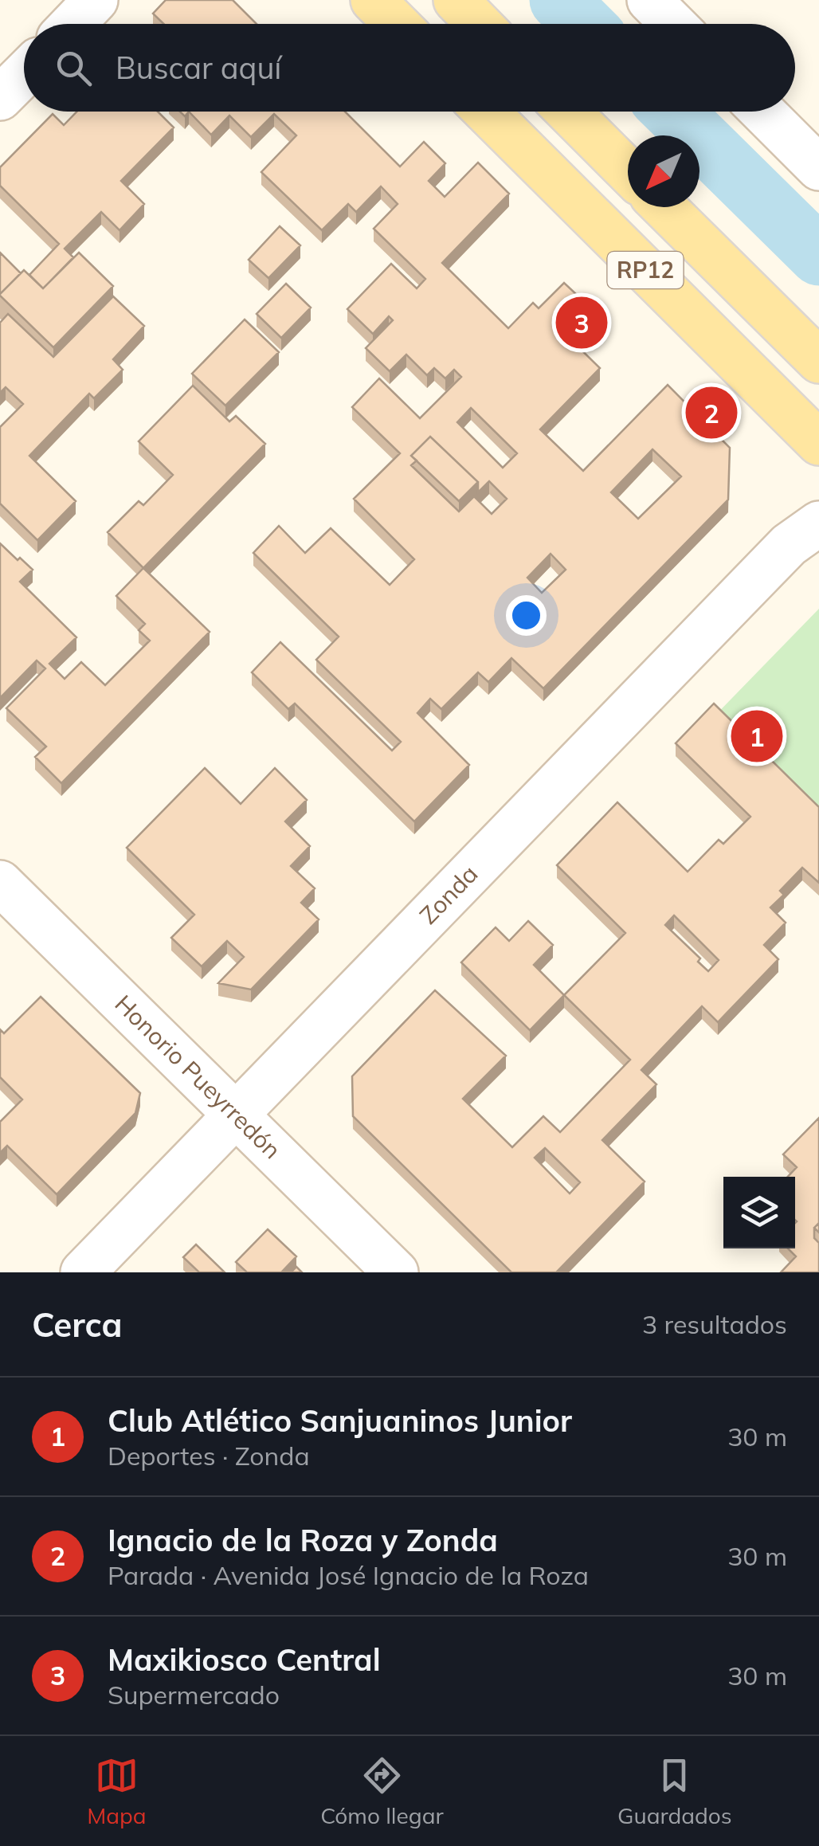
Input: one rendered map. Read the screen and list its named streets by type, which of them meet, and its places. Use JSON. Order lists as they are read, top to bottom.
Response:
{
  "streets": {
    "main road": ["RP12"],
    "street": ["Zonda", "Honorio Pueyrredón"]
  },
  "crossings": [
    ["Zonda", "Honorio Pueyrredón"]
  ],
  "north": "bottom left",
  "page": {
    "search": "Buscar aquí",
    "pins": ["3", "2", "1"],
    "heading": ["Cerca", "3 resultados"],
    "list": [
      {
        "mark": "1",
        "name": "Club Atlético Sanjuaninos Junior",
        "note": "Deportes · Zonda",
        "value": "30 m"
      },
      {
        "mark": "2",
        "name": "Ignacio de la Roza y Zonda",
        "note": "Parada · Avenida José Ignacio de la Roza",
        "value": "30 m"
      },
      {
        "mark": "3",
        "name": "Maxikiosco Central",
        "note": "Supermercado",
        "value": "30 m"
      }
    ],
    "nav": ["Mapa", "Cómo llegar", "Guardados"]
  }
}
